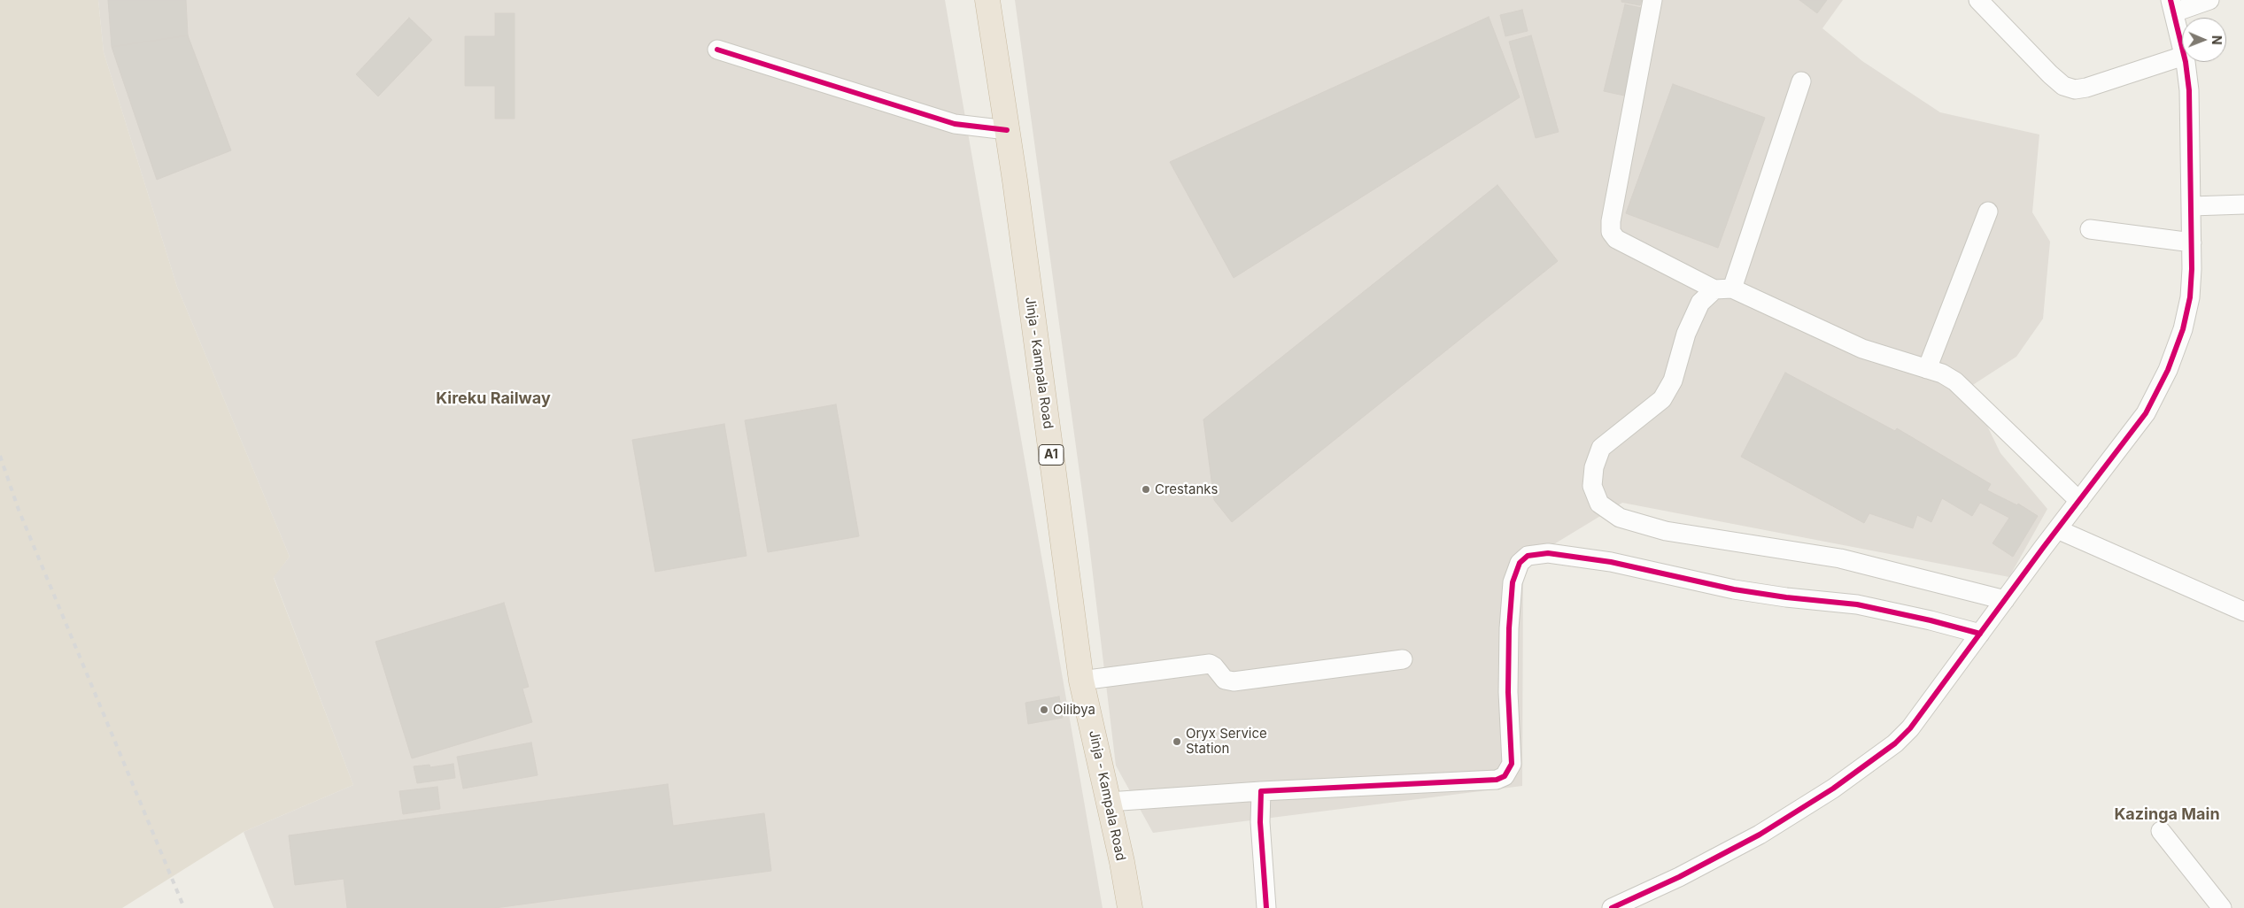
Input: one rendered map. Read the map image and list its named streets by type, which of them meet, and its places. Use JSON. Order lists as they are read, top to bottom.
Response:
{
  "streets": {
    "highway": ["Jinja - Kampala Road", "A1"]
  },
  "districts": ["Kireku Railway", "Kazinga Main"],
  "places": ["Crestanks", "Oilibya", "Oryx Service Station"],
  "north": "right"
}
